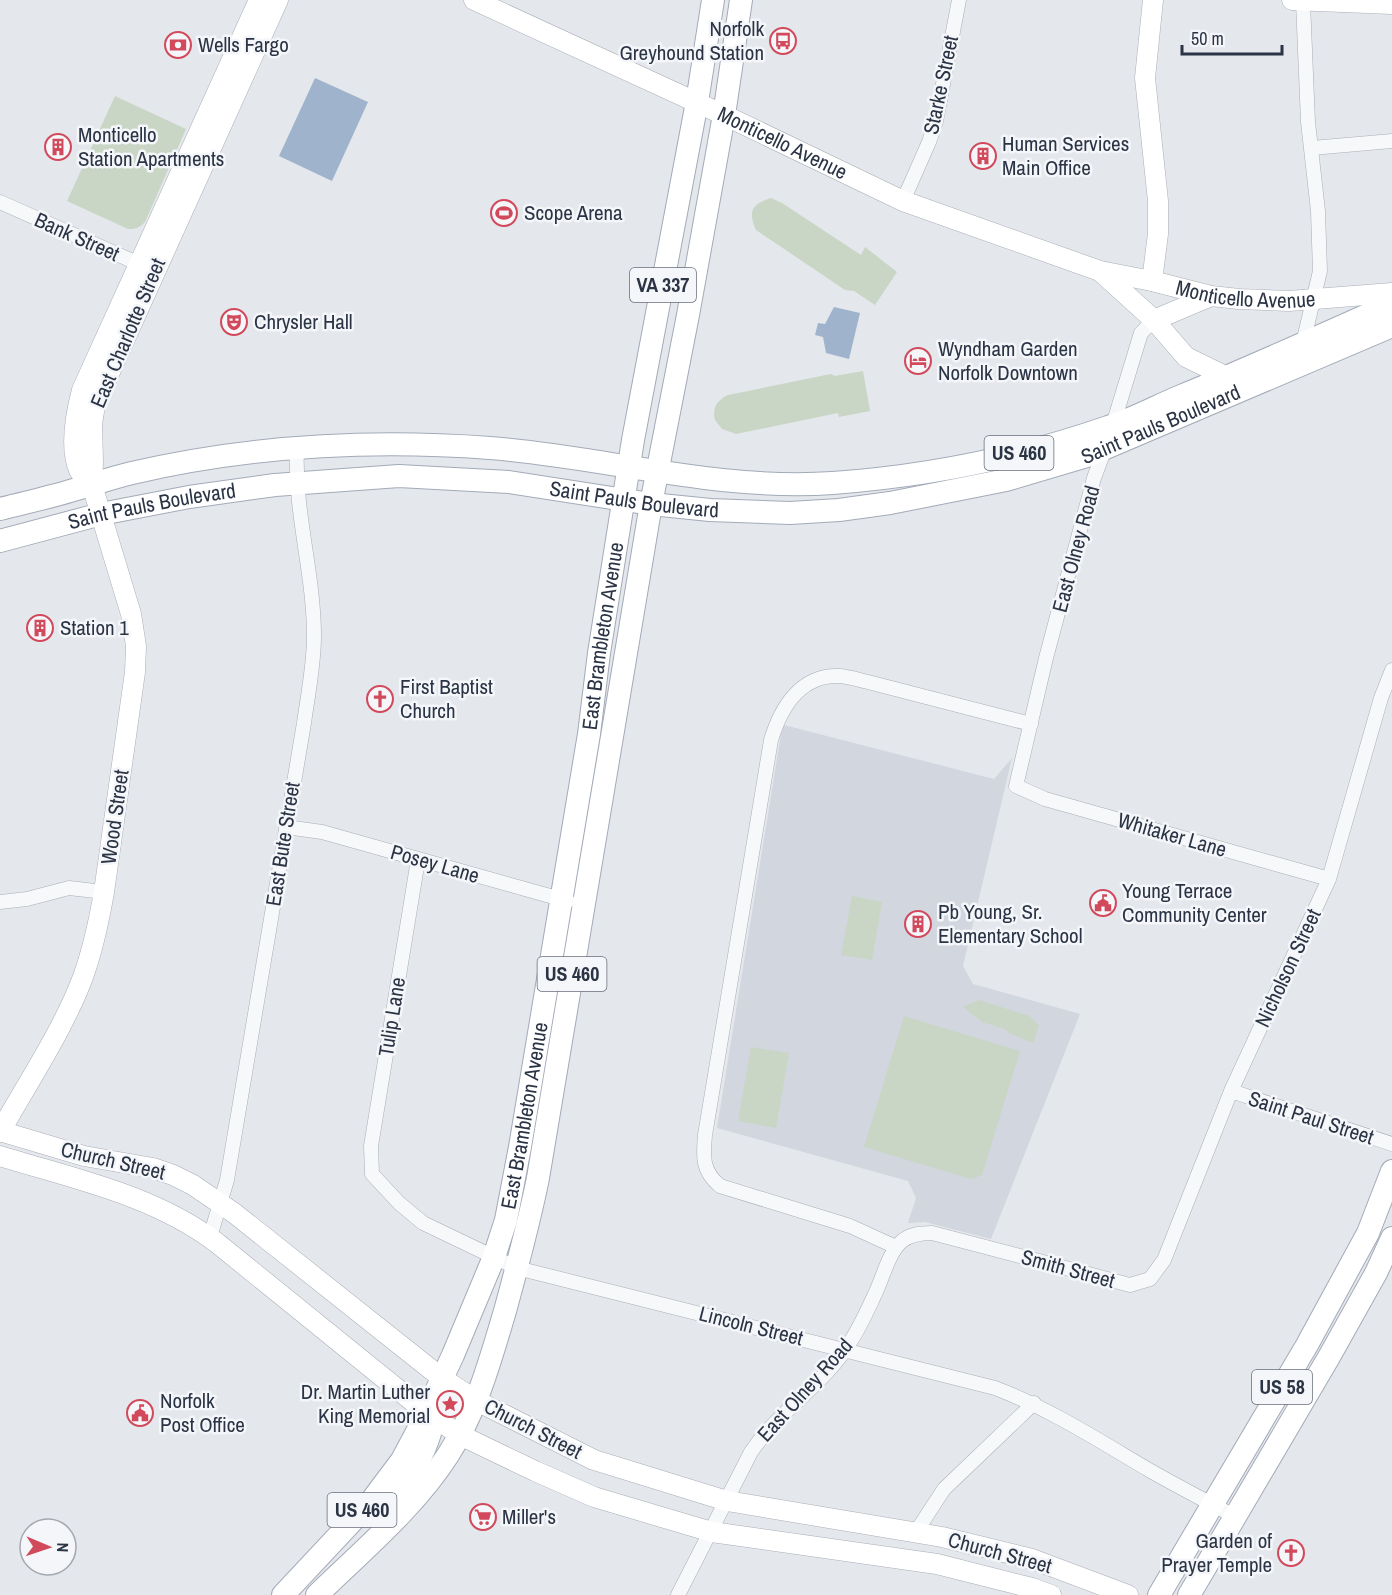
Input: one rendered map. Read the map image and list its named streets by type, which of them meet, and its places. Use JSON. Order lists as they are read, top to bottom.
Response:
{
  "streets": {
    "main road": [
      "Monticello Avenue",
      "VA 337",
      "Saint Pauls Boulevard",
      "US 460",
      "East Brambleton Avenue",
      "US 58"
    ],
    "street": [
      "Starke Street",
      "Bank Street",
      "East Charlotte Street",
      "East Olney Road",
      "Wood Street",
      "Whitaker Lane",
      "East Bute Street",
      "Posey Lane",
      "Nicholson Street",
      "Tulip Lane",
      "Saint Paul Street",
      "Church Street",
      "Smith Street",
      "Lincoln Street"
    ]
  },
  "crossings": [
    ["Starke Street", "Monticello Avenue"],
    ["Monticello Avenue", "VA 337"],
    ["Monticello Avenue", "Saint Pauls Boulevard"],
    ["Monticello Avenue", "US 460"],
    ["Monticello Avenue", "East Olney Road"],
    ["Bank Street", "East Charlotte Street"],
    ["VA 337", "Saint Pauls Boulevard"],
    ["VA 337", "East Brambleton Avenue"],
    ["East Charlotte Street", "Saint Pauls Boulevard"],
    ["East Charlotte Street", "Wood Street"],
    ["Saint Pauls Boulevard", "US 460"],
    ["Saint Pauls Boulevard", "East Olney Road"],
    ["Saint Pauls Boulevard", "East Brambleton Avenue"],
    ["Saint Pauls Boulevard", "Wood Street"],
    ["Saint Pauls Boulevard", "East Bute Street"],
    ["East Olney Road", "Whitaker Lane"],
    ["East Olney Road", "Church Street"],
    ["East Olney Road", "Smith Street"],
    ["East Olney Road", "Lincoln Street"],
    ["East Brambleton Avenue", "Posey Lane"],
    ["East Brambleton Avenue", "Church Street"],
    ["East Brambleton Avenue", "Lincoln Street"],
    ["Wood Street", "Church Street"],
    ["Whitaker Lane", "Nicholson Street"],
    ["East Bute Street", "Posey Lane"],
    ["East Bute Street", "Church Street"],
    ["Posey Lane", "Tulip Lane"],
    ["Nicholson Street", "Saint Paul Street"],
    ["Nicholson Street", "Smith Street"],
    ["Tulip Lane", "Lincoln Street"],
    ["Lincoln Street", "US 58"]
  ],
  "places": {
    "bus stop": ["Norfolk Greyhound Station"],
    "bank": ["Wells Fargo"],
    "building": [
      "Monticello Station Apartments",
      "Human Services Main Office",
      "Station 1",
      "Pb Young, Sr. Elementary School"
    ],
    "sports": ["Scope Arena"],
    "theatre": ["Chrysler Hall"],
    "hotel": ["Wyndham Garden Norfolk Downtown"],
    "church": ["First Baptist Church", "Garden of Prayer Temple"],
    "public building": ["Young Terrace Community Center", "Norfolk Post Office"],
    "place": ["Dr. Martin Luther King Memorial"],
    "supermarket": ["Miller's"]
  },
  "scale_bar": "50 m",
  "north": "right"
}
